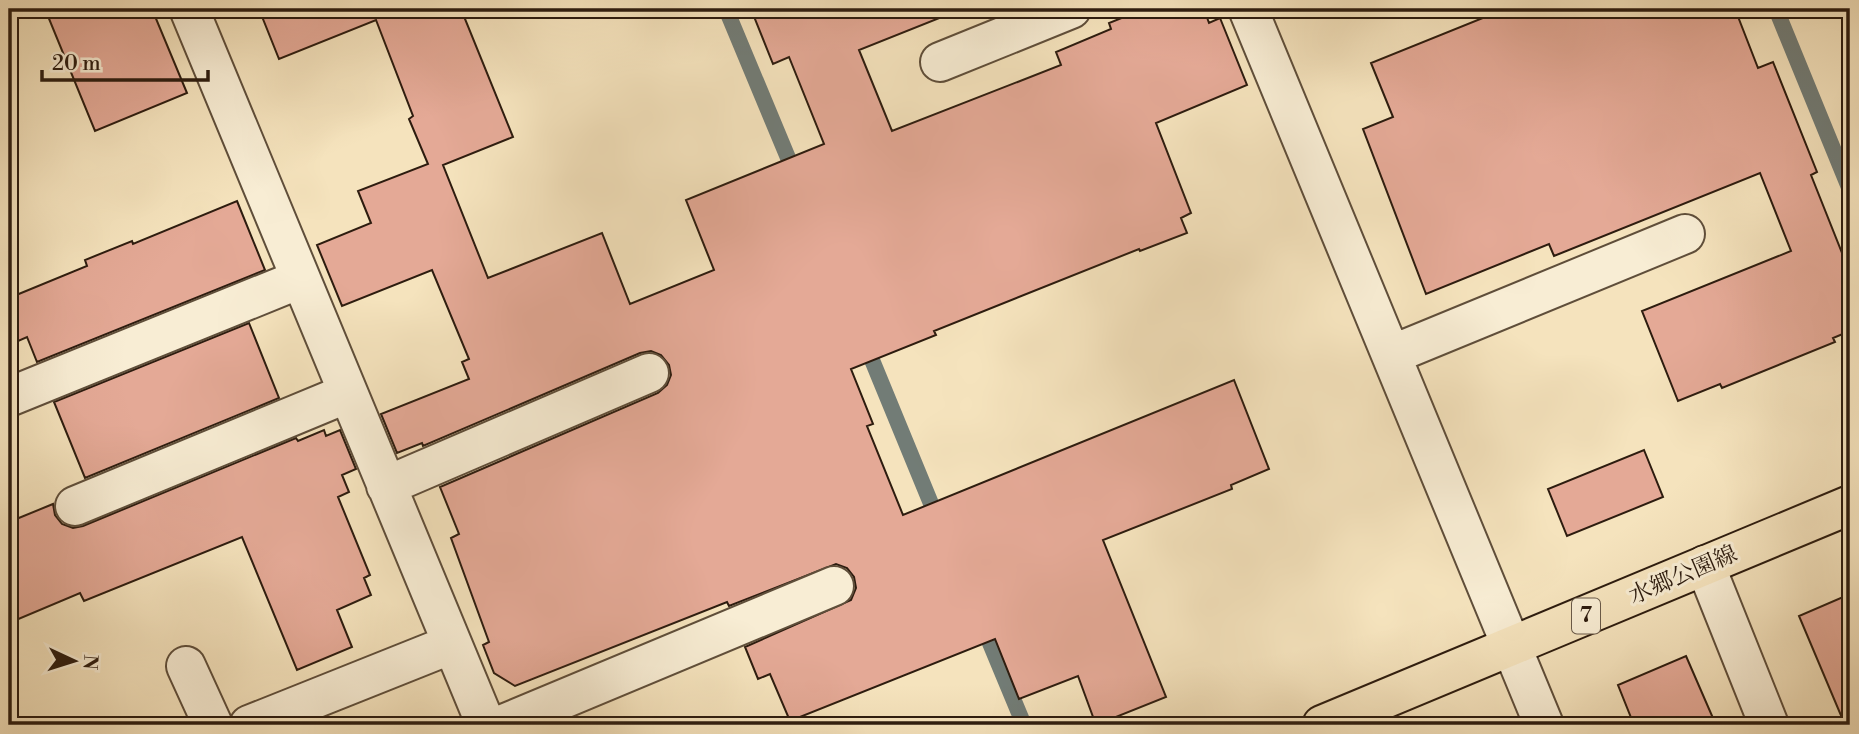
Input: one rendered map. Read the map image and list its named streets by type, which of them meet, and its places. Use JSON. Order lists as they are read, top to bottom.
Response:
{
  "streets": {
    "main road": ["水郷公園線", "7"]
  },
  "scale_bar": "20 m",
  "north": "right"
}
